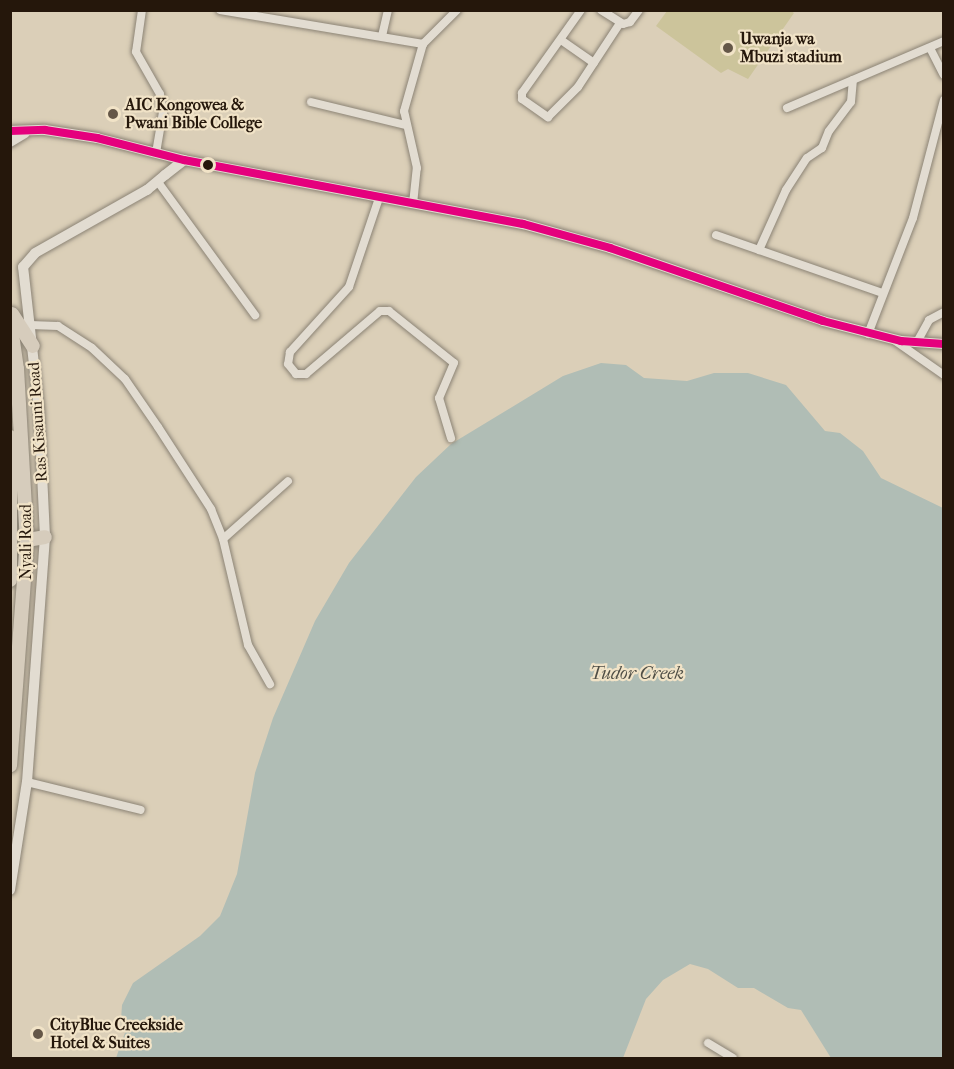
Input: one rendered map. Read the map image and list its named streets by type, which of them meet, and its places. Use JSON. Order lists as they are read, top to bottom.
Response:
{
  "streets": {
    "highway": ["Nyali Road"],
    "main road": ["Ras Kisauni Road"]
  },
  "water": ["Tudor Creek"],
  "places": ["Uwanja wa Mbuzi stadium", "AIC Kongowea & Pwani Bible College", "CityBlue Creekside Hotel & Suites"]
}
